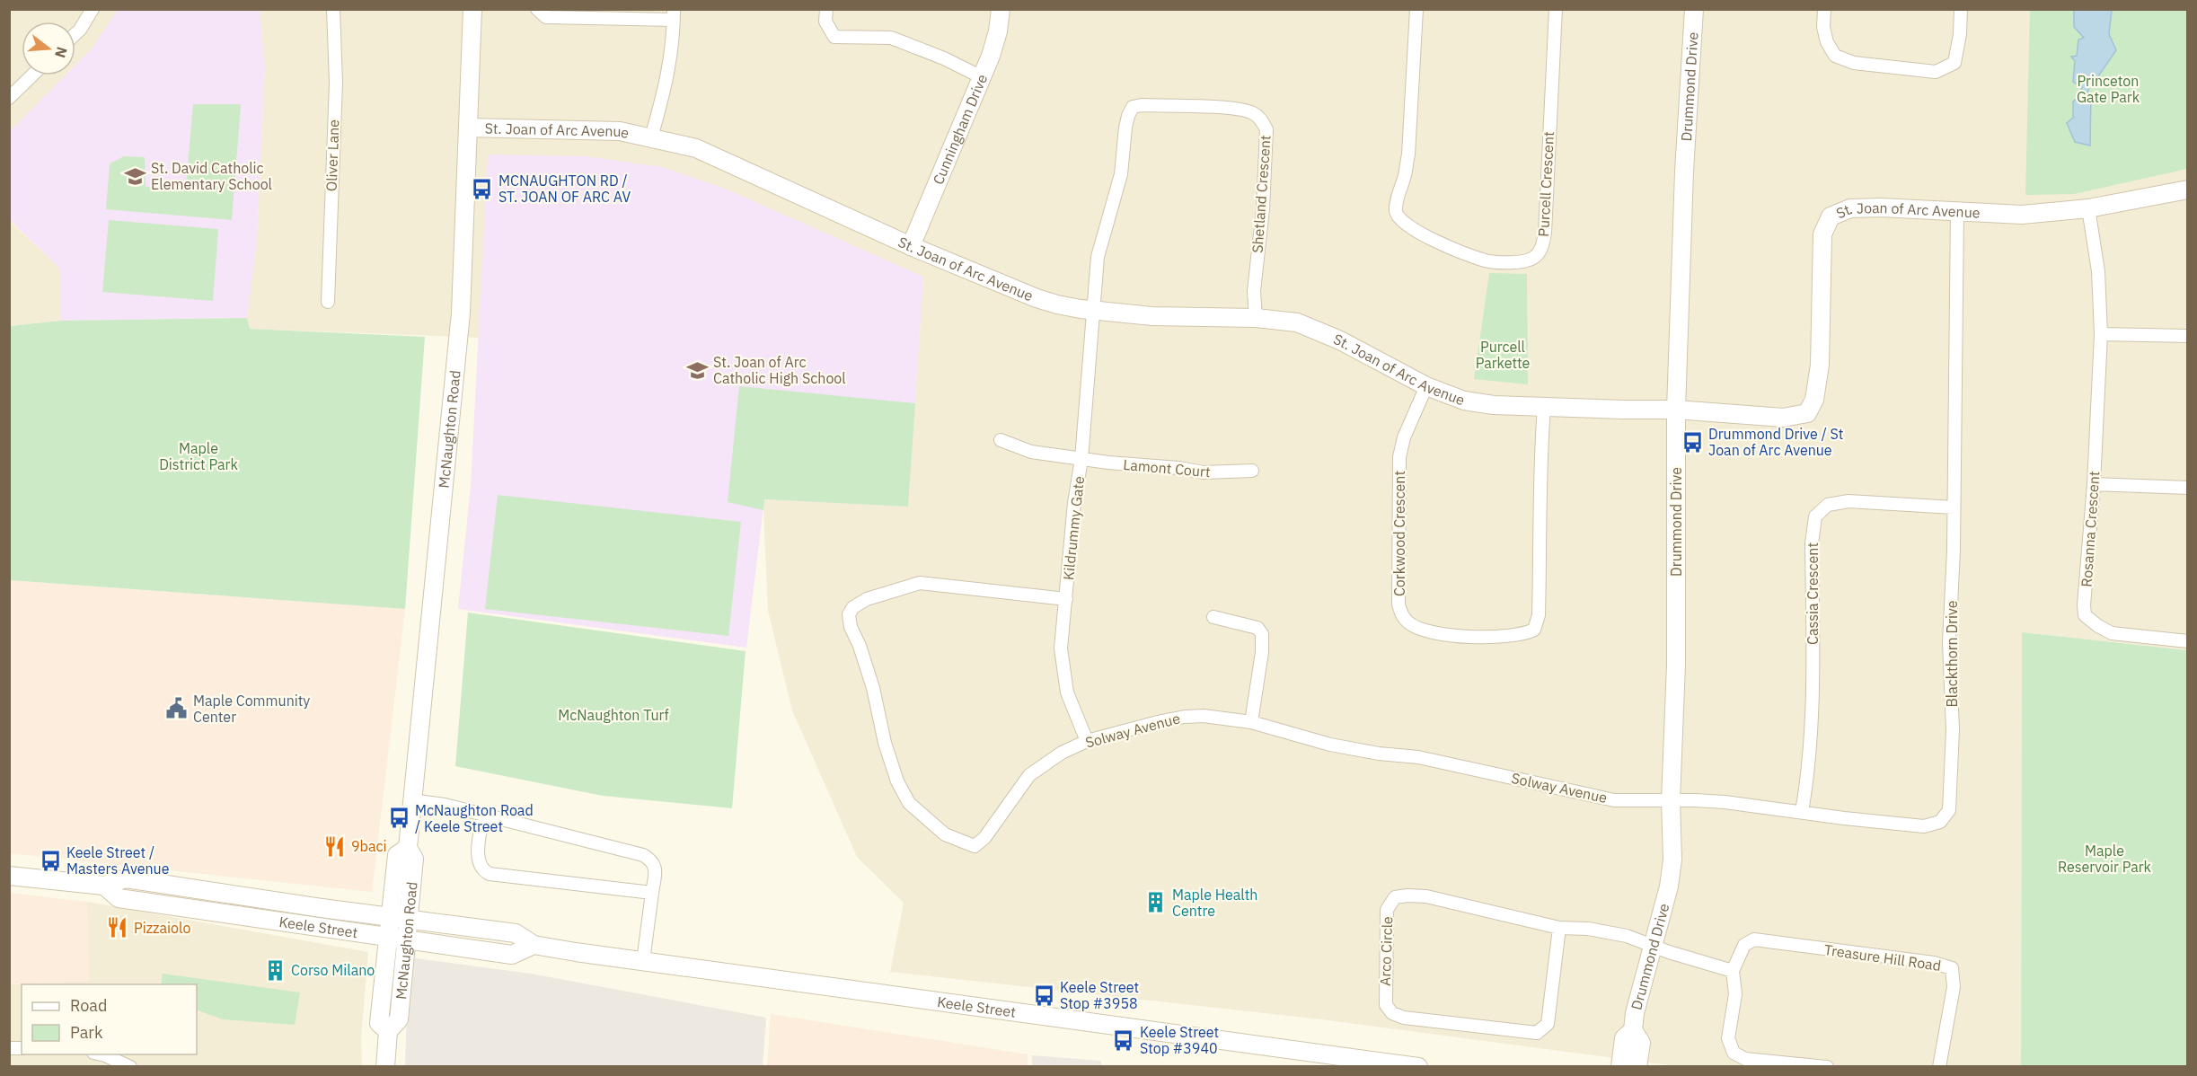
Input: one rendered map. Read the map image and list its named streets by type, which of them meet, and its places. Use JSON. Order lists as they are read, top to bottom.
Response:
{
  "streets": {
    "street": [
      "Drummond Drive",
      "Cunningham Drive",
      "St. Joan of Arc Avenue",
      "Oliver Lane",
      "Purcell Crescent",
      "Shetland Crescent",
      "McNaughton Road",
      "Lamont Court",
      "Kildrummy Gate",
      "Rosanna Crescent",
      "Corkwood Crescent",
      "Cassia Crescent",
      "Blackthorn Drive",
      "Solway Avenue",
      "Keele Street",
      "Arco Circle",
      "Treasure Hill Road"
    ]
  },
  "crossings": [
    ["Drummond Drive", "St. Joan of Arc Avenue"],
    ["Drummond Drive", "Blackthorn Drive"],
    ["Drummond Drive", "Solway Avenue"],
    ["Drummond Drive", "Arco Circle"],
    ["Cunningham Drive", "St. Joan of Arc Avenue"],
    ["St. Joan of Arc Avenue", "Shetland Crescent"],
    ["St. Joan of Arc Avenue", "McNaughton Road"],
    ["St. Joan of Arc Avenue", "Kildrummy Gate"],
    ["St. Joan of Arc Avenue", "Rosanna Crescent"],
    ["St. Joan of Arc Avenue", "Corkwood Crescent"],
    ["St. Joan of Arc Avenue", "Blackthorn Drive"],
    ["Shetland Crescent", "Kildrummy Gate"],
    ["McNaughton Road", "Keele Street"],
    ["Lamont Court", "Kildrummy Gate"],
    ["Kildrummy Gate", "Solway Avenue"],
    ["Cassia Crescent", "Blackthorn Drive"],
    ["Blackthorn Drive", "Solway Avenue"]
  ],
  "parks": [
    "Princeton Gate Park",
    "Purcell Parkette",
    "Maple District Park",
    "McNaughton Turf",
    "Maple Reservoir Park"
  ],
  "places": {
    "school or university": ["St. David Catholic Elementary School", "St. Joan of Arc Catholic High School"],
    "bus stop": [
      "MCNAUGHTON RD / ST. JOAN OF ARC AV",
      "Drummond Drive / St Joan of Arc Avenue",
      "McNaughton Road / Keele Street",
      "Keele Street / Masters Avenue",
      "Keele Street Stop #3958",
      "Keele Street Stop #3940"
    ],
    "public building": ["Maple Community Center"],
    "restaurant": ["9baci", "Pizzaiolo"],
    "building": ["Maple Health Centre", "Corso Milano"]
  },
  "legend": ["Road", "Park"],
  "north": "right"
}
